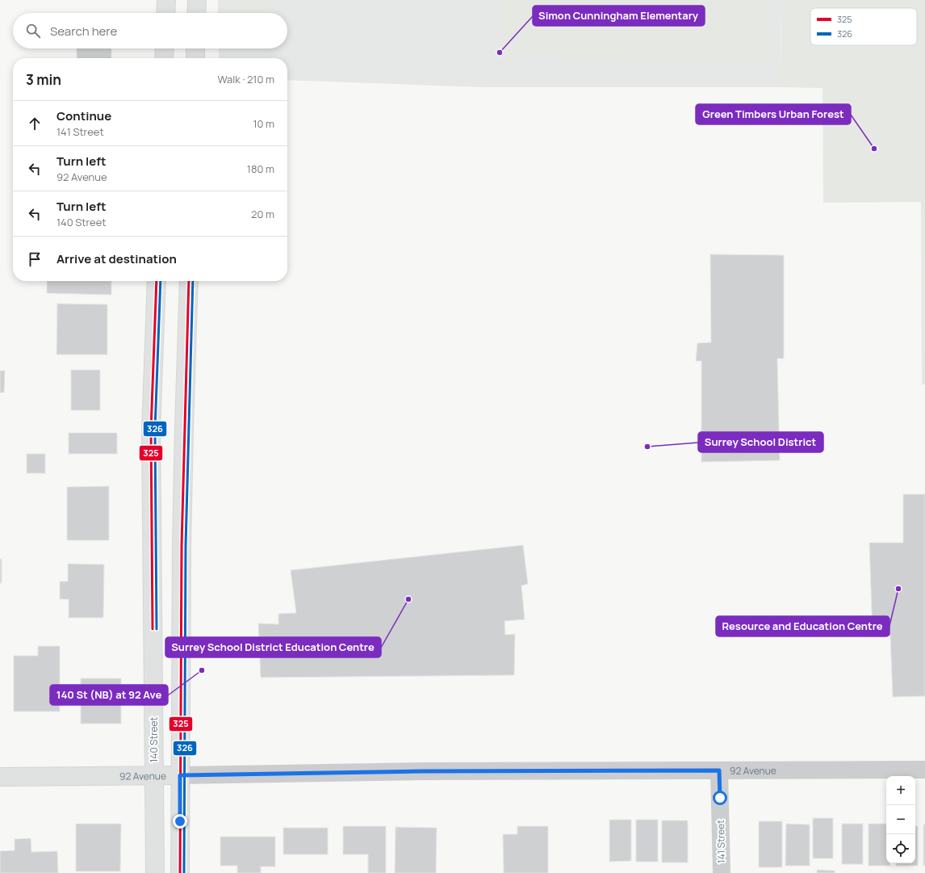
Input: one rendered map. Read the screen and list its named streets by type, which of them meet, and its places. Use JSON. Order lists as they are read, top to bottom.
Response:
{
  "streets": {
    "main road": ["140 Street", "92 Avenue"],
    "street": ["141 Street"]
  },
  "crossings": [
    ["140 Street", "92 Avenue"],
    ["92 Avenue", "141 Street"]
  ],
  "places": [
    "Simon Cunningham Elementary",
    "Green Timbers Urban Forest",
    "Surrey School District",
    "Resource and Education Centre",
    "Surrey School District Education Centre",
    "140 St (NB) at 92 Ave"
  ],
  "lines": ["transit line 325", "transit line 326"],
  "legend": ["325", "326"],
  "page": {
    "search": "Search here",
    "heading": ["3 min", "Walk · 210 m"],
    "list": [
      ["Continue", "141 Street", "10 m"],
      ["Turn left", "92 Avenue", "180 m"],
      ["Turn left", "140 Street", "20 m"],
      "Arrive at destination"
    ],
    "map_buttons": ["+", "−"]
  }
}
